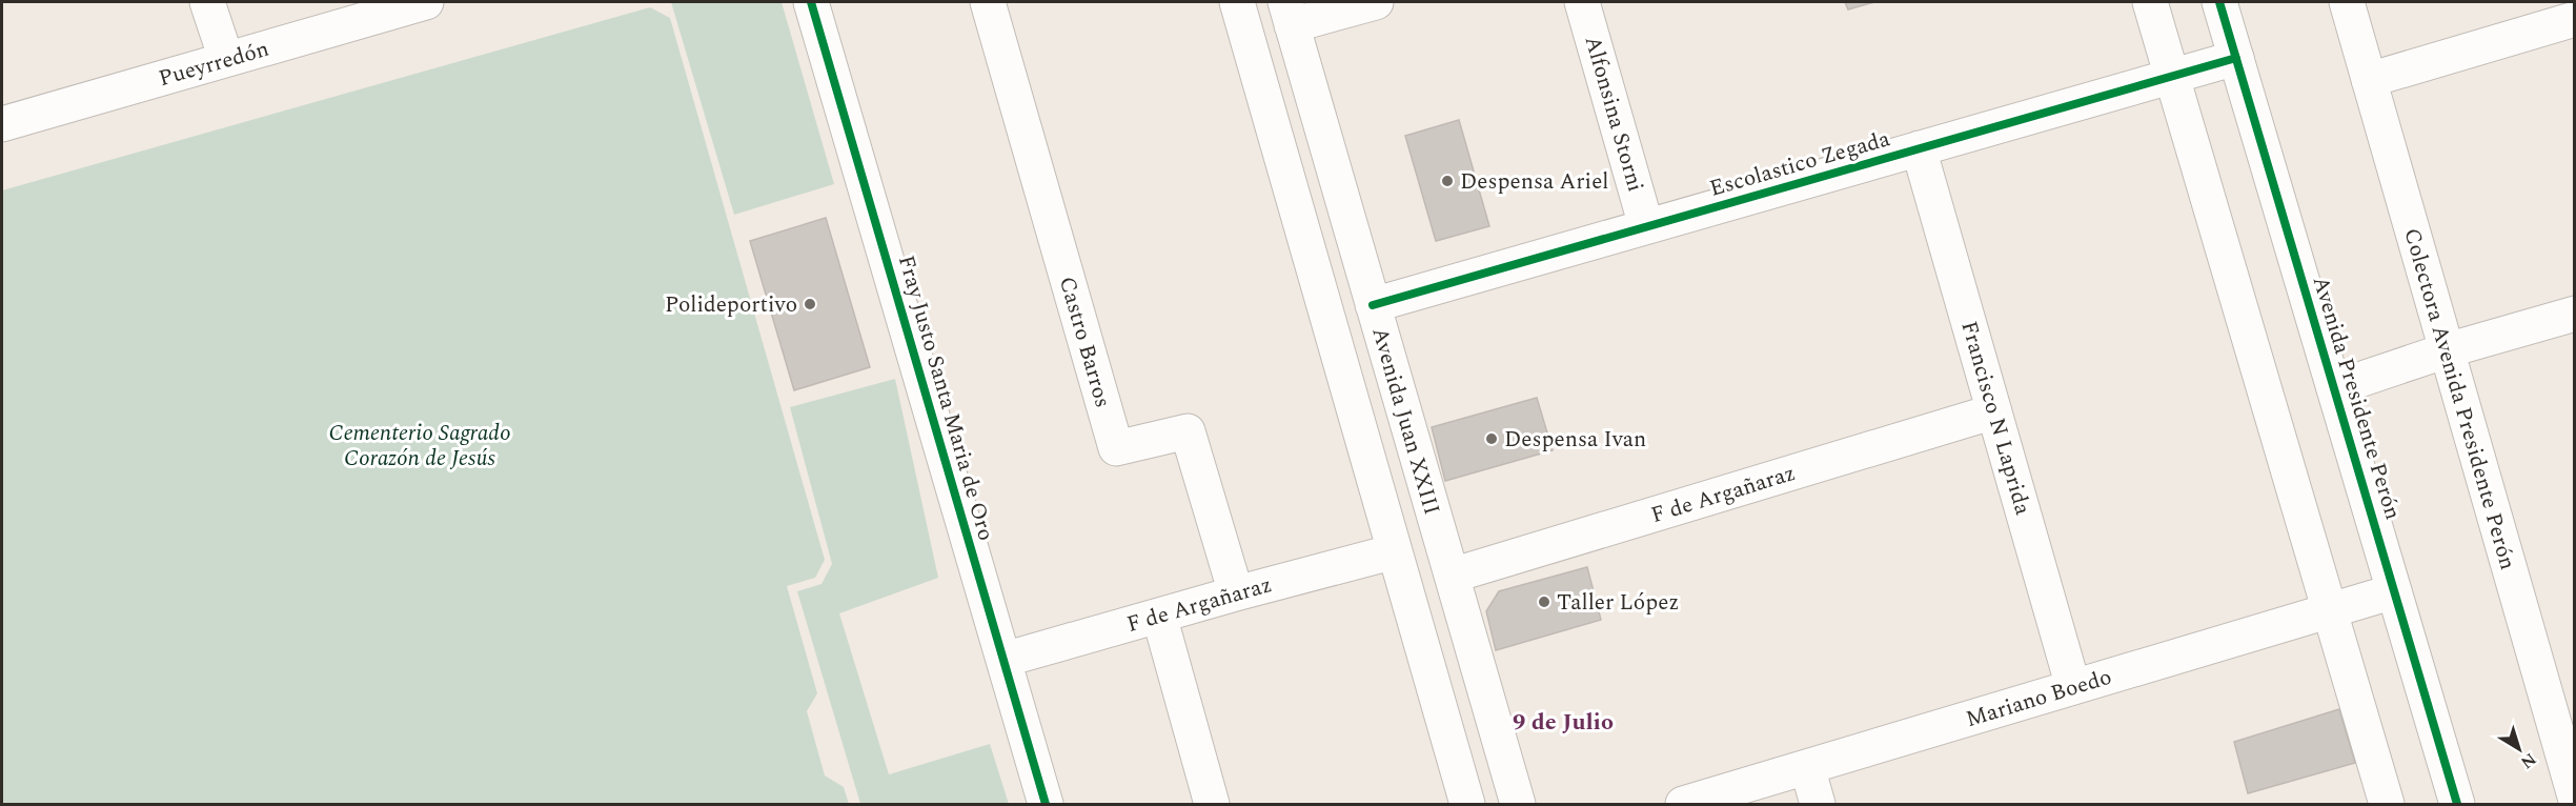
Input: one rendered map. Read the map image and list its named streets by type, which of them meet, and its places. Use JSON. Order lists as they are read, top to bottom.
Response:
{
  "streets": {
    "street": [
      "Pueyrredón",
      "Alfonsina Storni",
      "Escolastico Zegada",
      "Castro Barros",
      "Fray Justo Santa Maria de Oro",
      "Avenida Presidente Perón",
      "Colectora Avenida Presidente Perón",
      "Francisco N Laprida",
      "Avenida Juan XXIII",
      "F de Argañaraz",
      "Mariano Boedo"
    ]
  },
  "crossings": [
    ["Alfonsina Storni", "Escolastico Zegada"],
    ["Escolastico Zegada", "Avenida Presidente Perón"],
    ["Escolastico Zegada", "Francisco N Laprida"],
    ["Escolastico Zegada", "Avenida Juan XXIII"],
    ["Castro Barros", "F de Argañaraz"],
    ["Fray Justo Santa Maria de Oro", "F de Argañaraz"],
    ["Avenida Presidente Perón", "Mariano Boedo"],
    ["Francisco N Laprida", "F de Argañaraz"],
    ["Francisco N Laprida", "Mariano Boedo"],
    ["Avenida Juan XXIII", "F de Argañaraz"]
  ],
  "districts": ["9 de Julio"],
  "parks": ["Cementerio Sagrado Corazón de Jesús"],
  "places": [
    "Despensa Ariel",
    "Polideportivo",
    "Despensa Ivan",
    "Taller López"
  ],
  "north": "bottom right"
}
